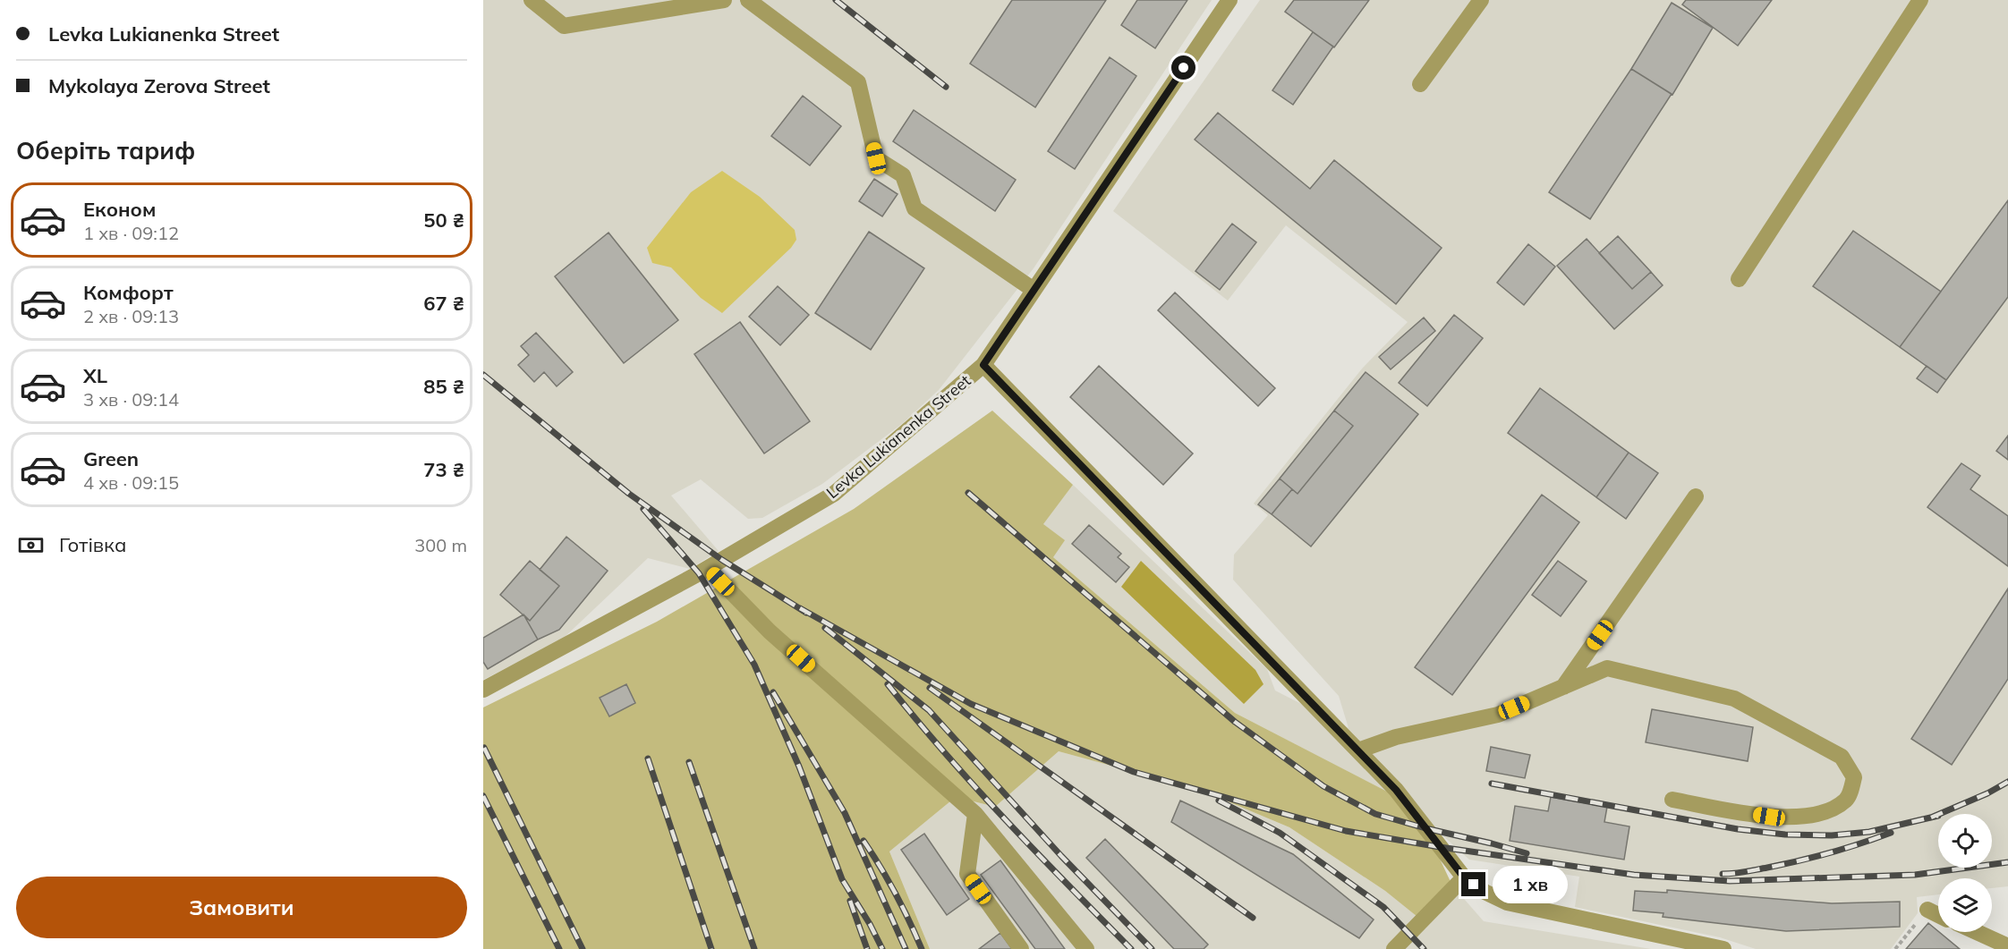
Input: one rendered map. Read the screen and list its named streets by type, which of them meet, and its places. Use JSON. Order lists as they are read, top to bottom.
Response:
{
  "streets": {
    "street": ["Levka Lukianenka Street"]
  },
  "page": {
    "banner": ["Levka Lukianenka Street", "Mykolaya Zerova Street"],
    "heading": "Оберіть тариф",
    "list": [
      {
        "name": "Економ",
        "note": "1 хв · 09:12",
        "value": "50 ₴"
      },
      {
        "name": "Комфорт",
        "note": "2 хв · 09:13",
        "value": "67 ₴"
      },
      {
        "name": "XL",
        "note": "3 хв · 09:14",
        "value": "85 ₴"
      },
      {
        "name": "Green",
        "note": "4 хв · 09:15",
        "value": "73 ₴"
      }
    ],
    "pay": ["Готівка", "300 m"],
    "buttons": "Замовити",
    "bubble": "1 хв"
  }
}
